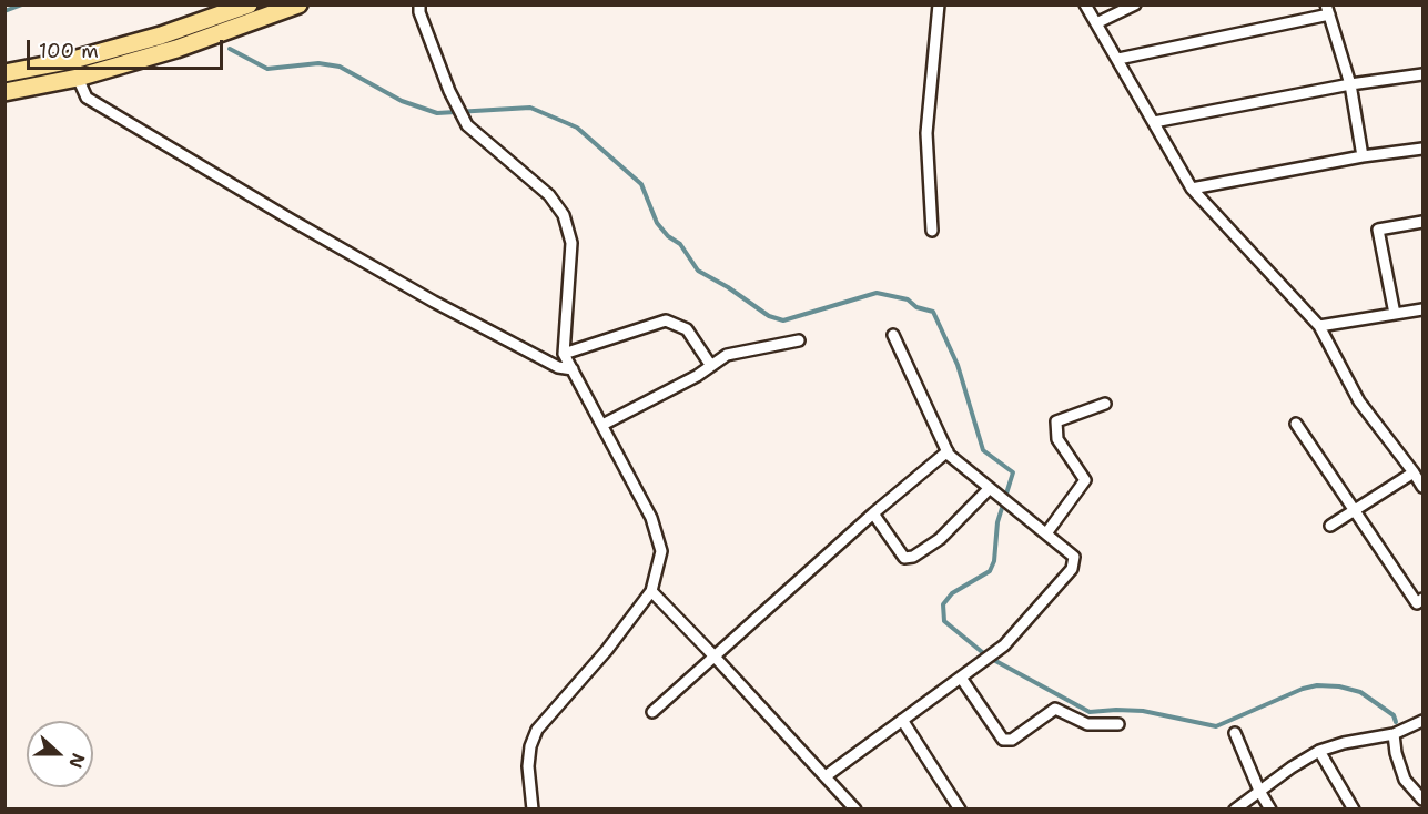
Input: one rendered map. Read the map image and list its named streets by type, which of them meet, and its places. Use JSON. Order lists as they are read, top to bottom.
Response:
{
  "scale_bar": "100 m",
  "north": "right"
}
